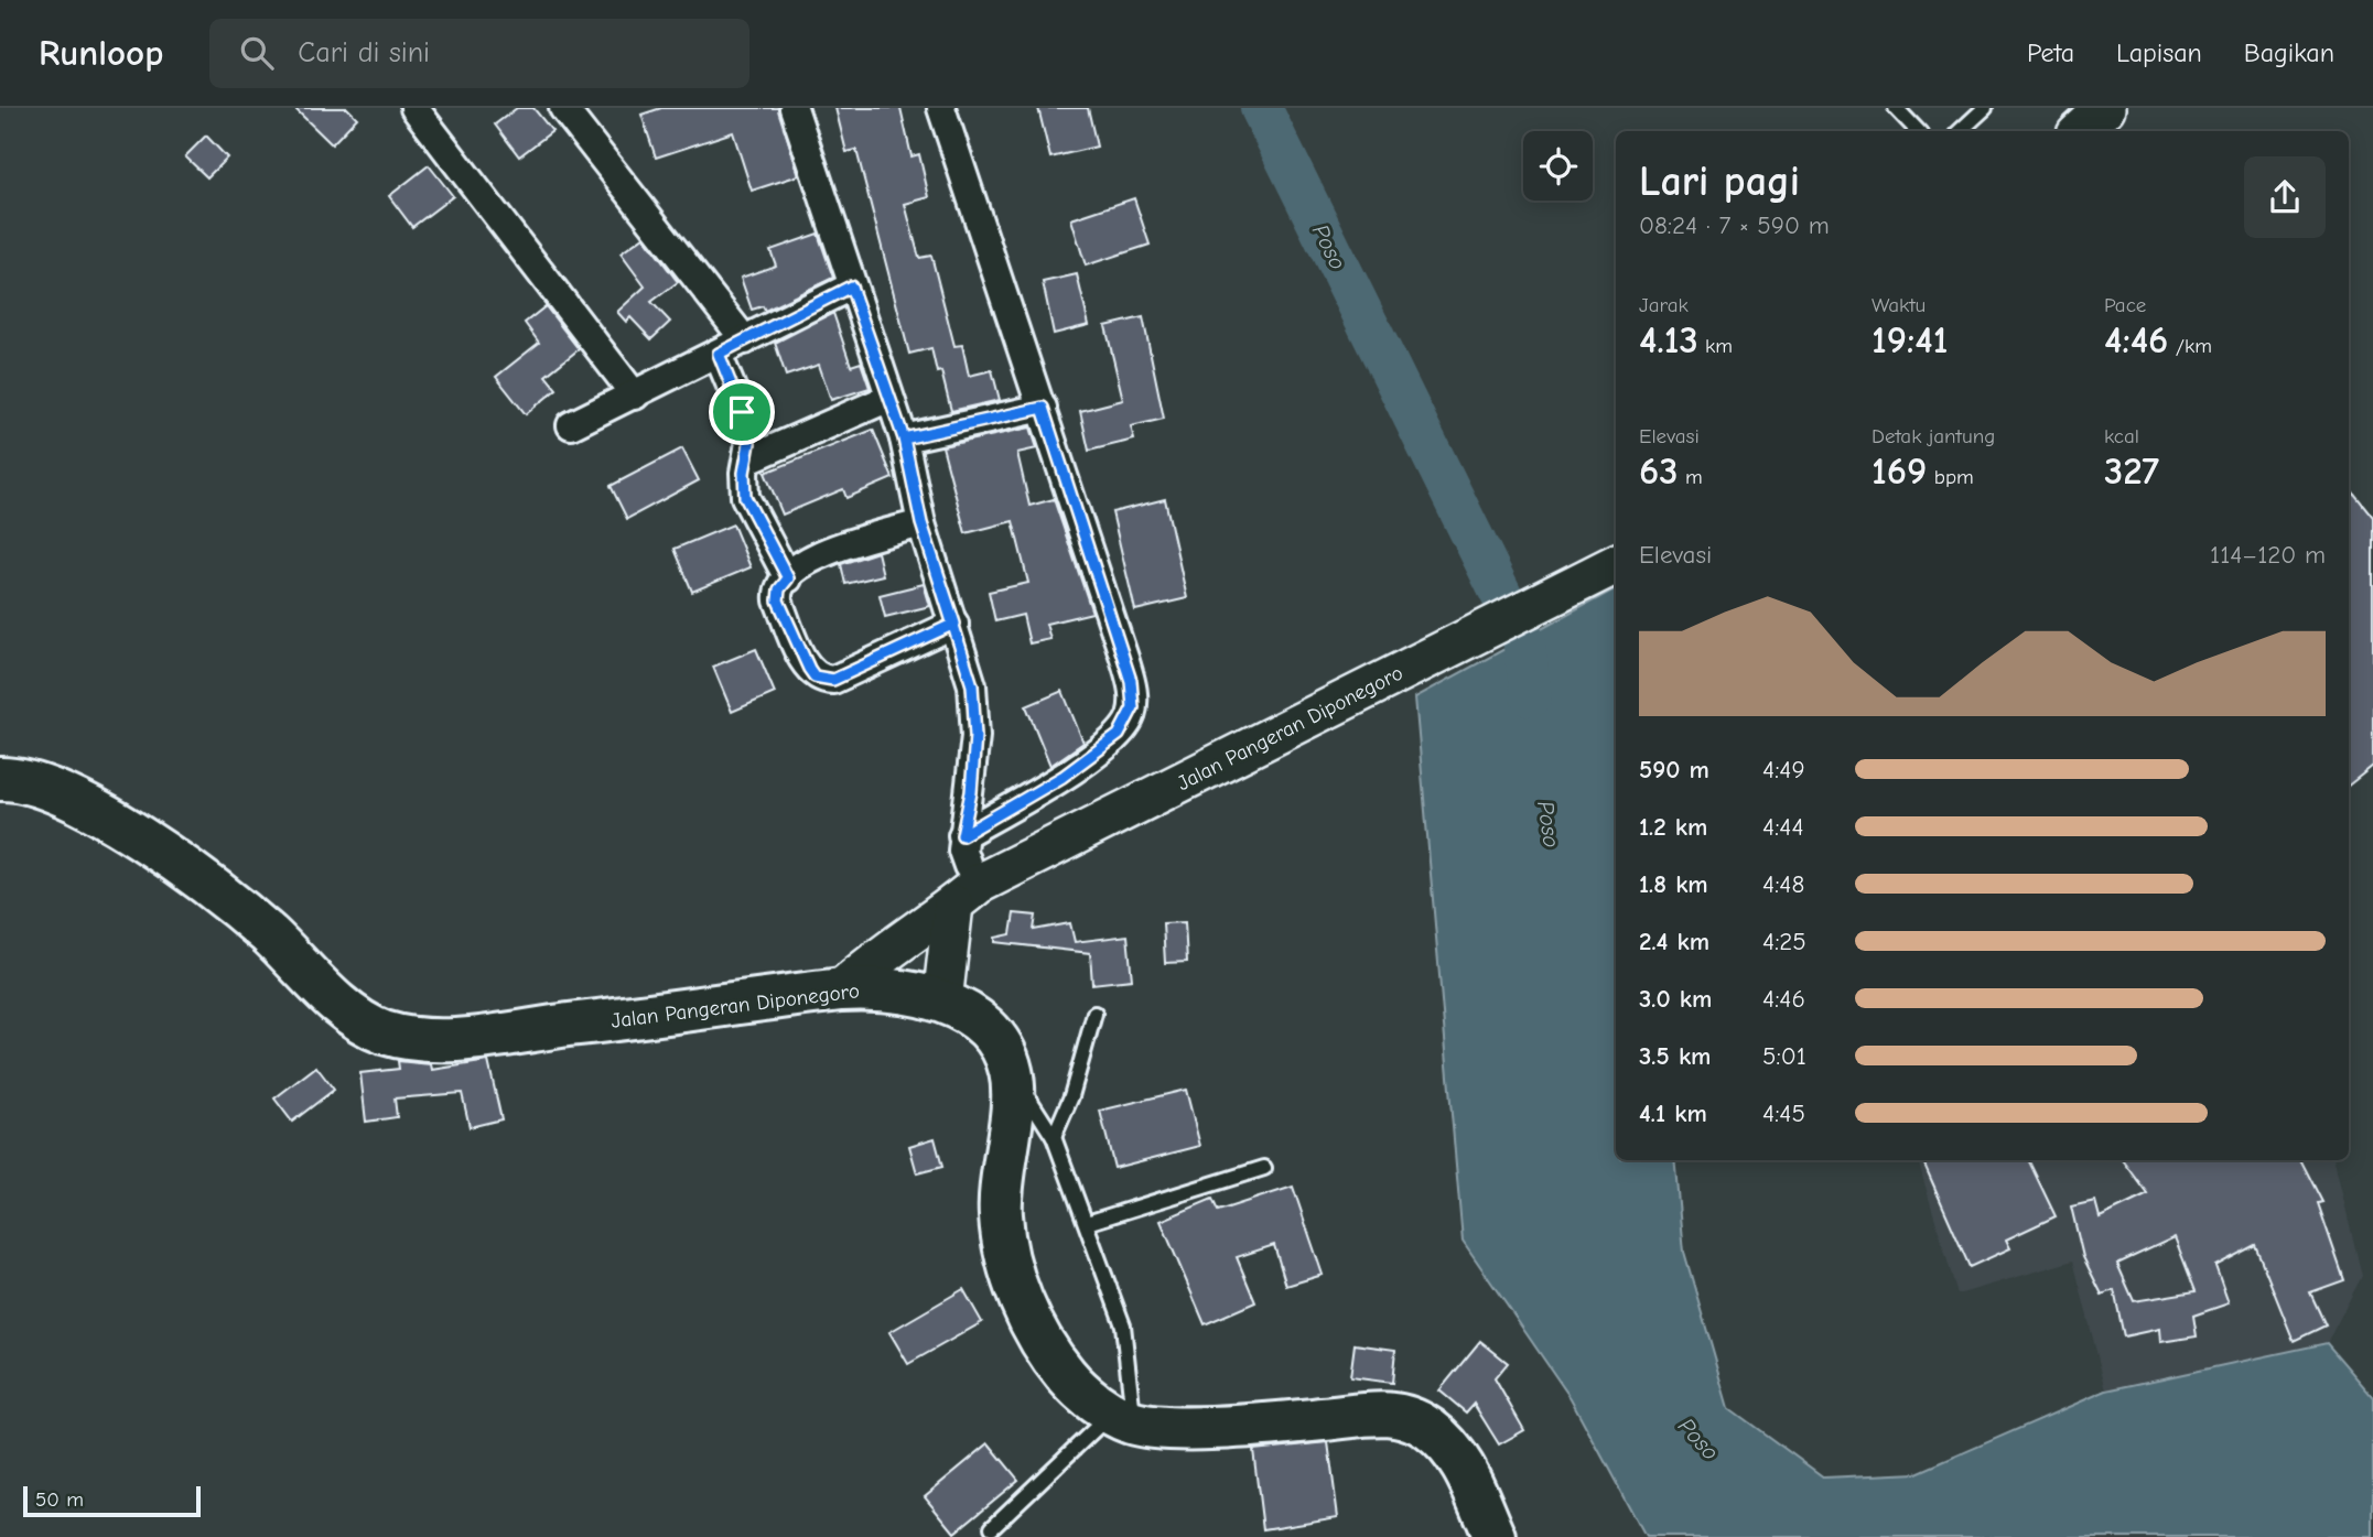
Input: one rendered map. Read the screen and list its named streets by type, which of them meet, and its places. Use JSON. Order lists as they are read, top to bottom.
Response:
{
  "streets": {
    "highway": ["Jalan Pangeran Diponegoro"]
  },
  "water": ["Poso"],
  "scale_bar": "50 m",
  "page": {
    "header": "Runloop",
    "search": "Cari di sini",
    "nav": ["Peta", "Lapisan", "Bagikan"],
    "heading": ["Lari pagi", "08:24 · 7 × 590 m"],
    "stats": [
      ["Jarak", "4.13 km"],
      ["Waktu", "19:41"],
      ["Pace", "4:46 /km"],
      ["Elevasi", "63 m"],
      ["Detak jantung", "169 bpm"],
      ["kcal", "327"]
    ],
    "chart": ["Elevasi", "114–120 m"],
    "list": [
      {
        "name": "590 m",
        "note": "4:49"
      },
      {
        "name": "1.2 km",
        "note": "4:44"
      },
      {
        "name": "1.8 km",
        "note": "4:48"
      },
      {
        "name": "2.4 km",
        "note": "4:25"
      },
      {
        "name": "3.0 km",
        "note": "4:46"
      },
      {
        "name": "3.5 km",
        "note": "5:01"
      },
      {
        "name": "4.1 km",
        "note": "4:45"
      }
    ],
    "scale": "50 m"
  }
}
